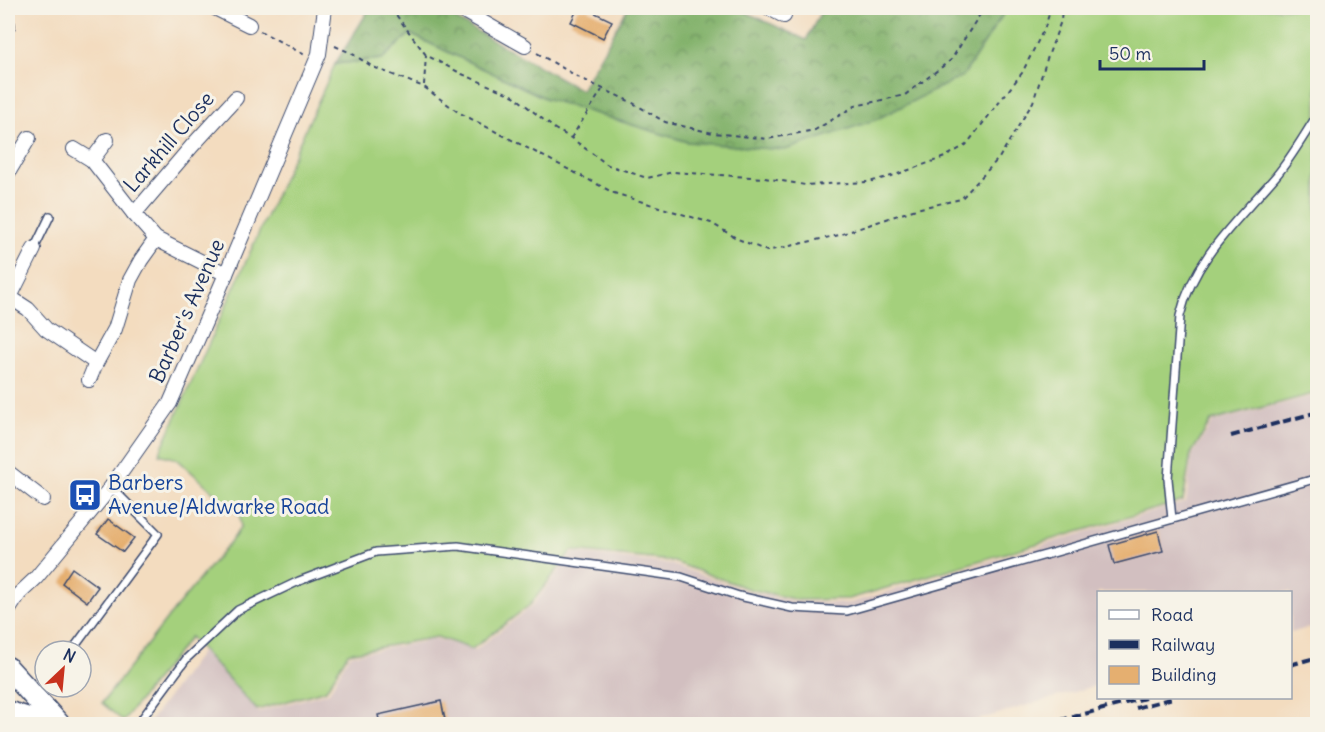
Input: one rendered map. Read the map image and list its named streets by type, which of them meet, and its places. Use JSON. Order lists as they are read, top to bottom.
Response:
{
  "streets": {
    "street": ["Larkhill Close", "Barber's Avenue"]
  },
  "places": {
    "bus stop": ["Barbers Avenue/Aldwarke Road"]
  },
  "legend": ["Road", "Railway", "Building"],
  "scale_bar": "50 m",
  "north": "top right"
}
